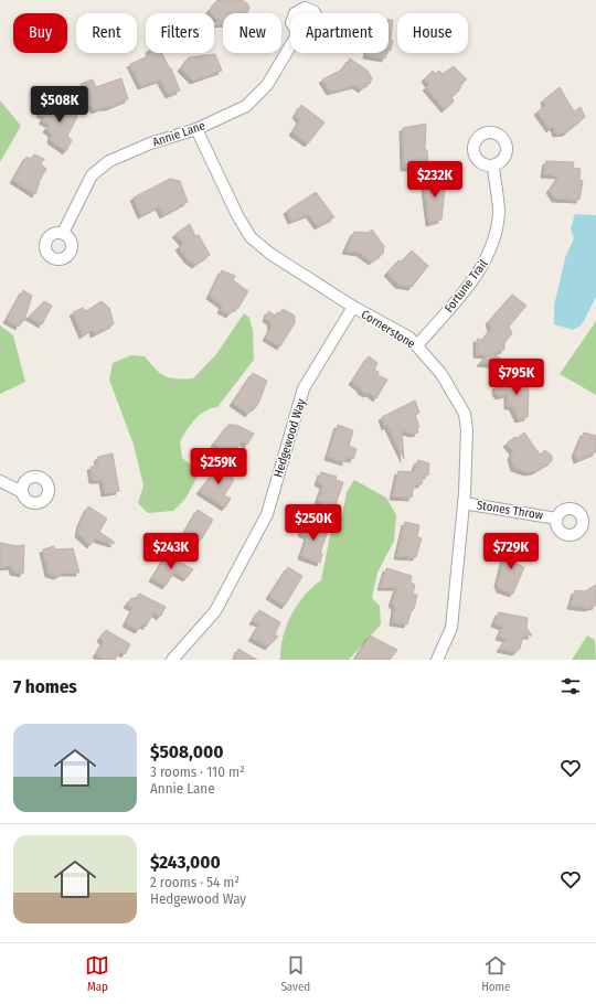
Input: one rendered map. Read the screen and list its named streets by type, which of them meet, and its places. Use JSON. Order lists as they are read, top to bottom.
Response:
{
  "streets": {
    "street": [
      "Annie Lane",
      "Fortune Trail",
      "Cornerstone",
      "Hedgewood Way",
      "Stones Throw"
    ]
  },
  "crossings": [
    ["Annie Lane", "Cornerstone"],
    ["Fortune Trail", "Cornerstone"],
    ["Cornerstone", "Hedgewood Way"],
    ["Cornerstone", "Stones Throw"]
  ],
  "page": {
    "chip": [
      "Buy",
      "Rent",
      "Filters",
      "New",
      "Apartment",
      "House"
    ],
    "price": [
      "$508K",
      "$232K",
      "$795K",
      "$259K",
      "$250K",
      "$243K",
      "$729K"
    ],
    "heading": "7 homes",
    "list": [
      {
        "name": "$508,000",
        "note": "3 rooms · 110 m² · Annie Lane"
      },
      {
        "name": "$243,000",
        "note": "2 rooms · 54 m² · Hedgewood Way"
      }
    ],
    "tabs": ["Map", "Saved", "Home"]
  }
}
